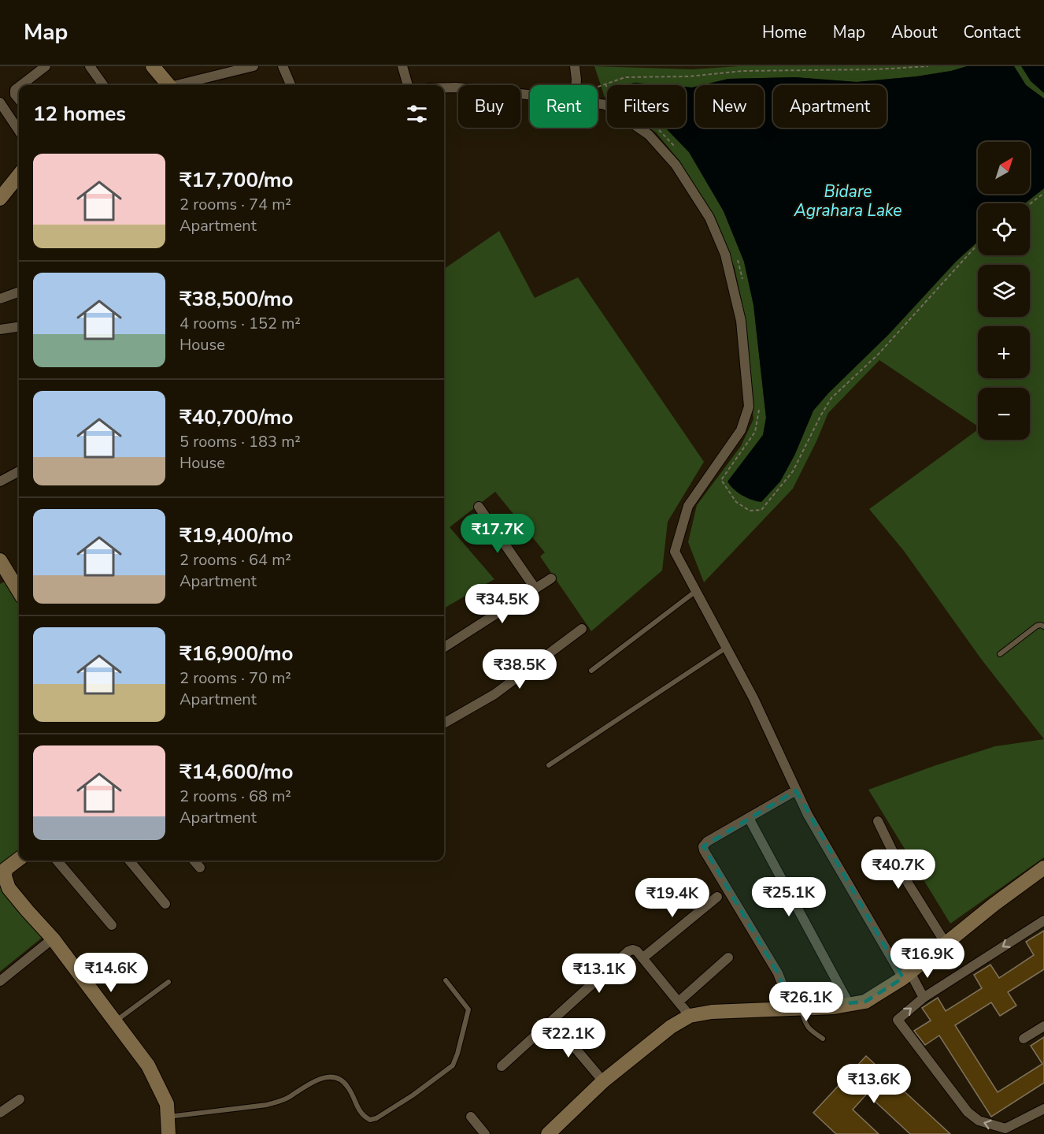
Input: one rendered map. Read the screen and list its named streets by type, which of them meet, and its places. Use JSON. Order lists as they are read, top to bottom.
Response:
{
  "water": ["Bidare Agrahara Lake"],
  "north": "top right",
  "page": {
    "header": "Map",
    "nav": [
      "Home",
      "Map",
      "About",
      "Contact"
    ],
    "chip": [
      "Buy",
      "Rent",
      "Filters",
      "New",
      "Apartment"
    ],
    "heading": "12 homes",
    "map_buttons": ["+", "−"],
    "list": [
      {
        "name": "₹17,700/mo",
        "note": "2 rooms · 74 m² · Apartment"
      },
      {
        "name": "₹38,500/mo",
        "note": "4 rooms · 152 m² · House"
      },
      {
        "name": "₹40,700/mo",
        "note": "5 rooms · 183 m² · House"
      },
      {
        "name": "₹19,400/mo",
        "note": "2 rooms · 64 m² · Apartment"
      },
      {
        "name": "₹16,900/mo",
        "note": "2 rooms · 70 m² · Apartment"
      },
      {
        "name": "₹14,600/mo",
        "note": "2 rooms · 68 m² · Apartment"
      }
    ],
    "price": [
      "₹17.7K",
      "₹34.5K",
      "₹38.5K",
      "₹40.7K",
      "₹25.1K",
      "₹19.4K",
      "₹16.9K",
      "₹14.6K",
      "₹13.1K",
      "₹26.1K",
      "₹22.1K",
      "₹13.6K"
    ]
  }
}
